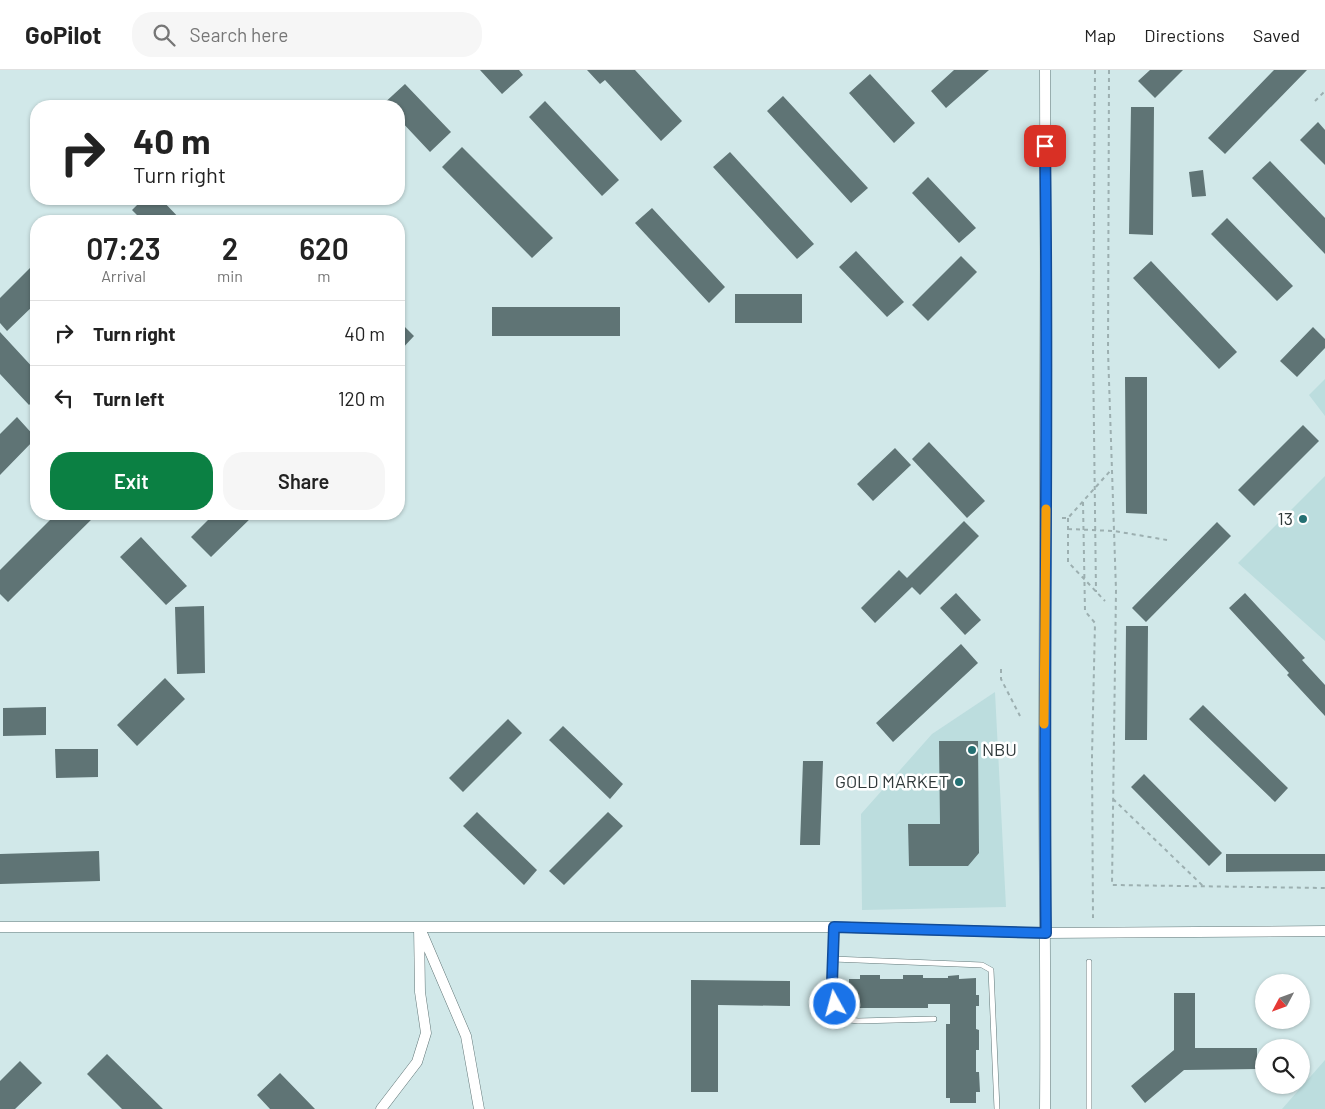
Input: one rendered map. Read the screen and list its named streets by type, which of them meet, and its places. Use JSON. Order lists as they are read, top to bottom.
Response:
{
  "places": ["13", "NBU", "GOLD MARKET"],
  "north": "bottom left",
  "page": {
    "header": "GoPilot",
    "search": "Search here",
    "nav": ["Map", "Directions", "Saved"],
    "turn": ["40 m", "Turn right"],
    "eta": [
      "07:23",
      "Arrival",
      "2",
      "min",
      "620",
      "m"
    ],
    "list": [
      {
        "name": "Turn right",
        "value": "40 m"
      },
      {
        "name": "Turn left",
        "value": "120 m"
      }
    ],
    "buttons": ["Exit", "Share"]
  }
}
